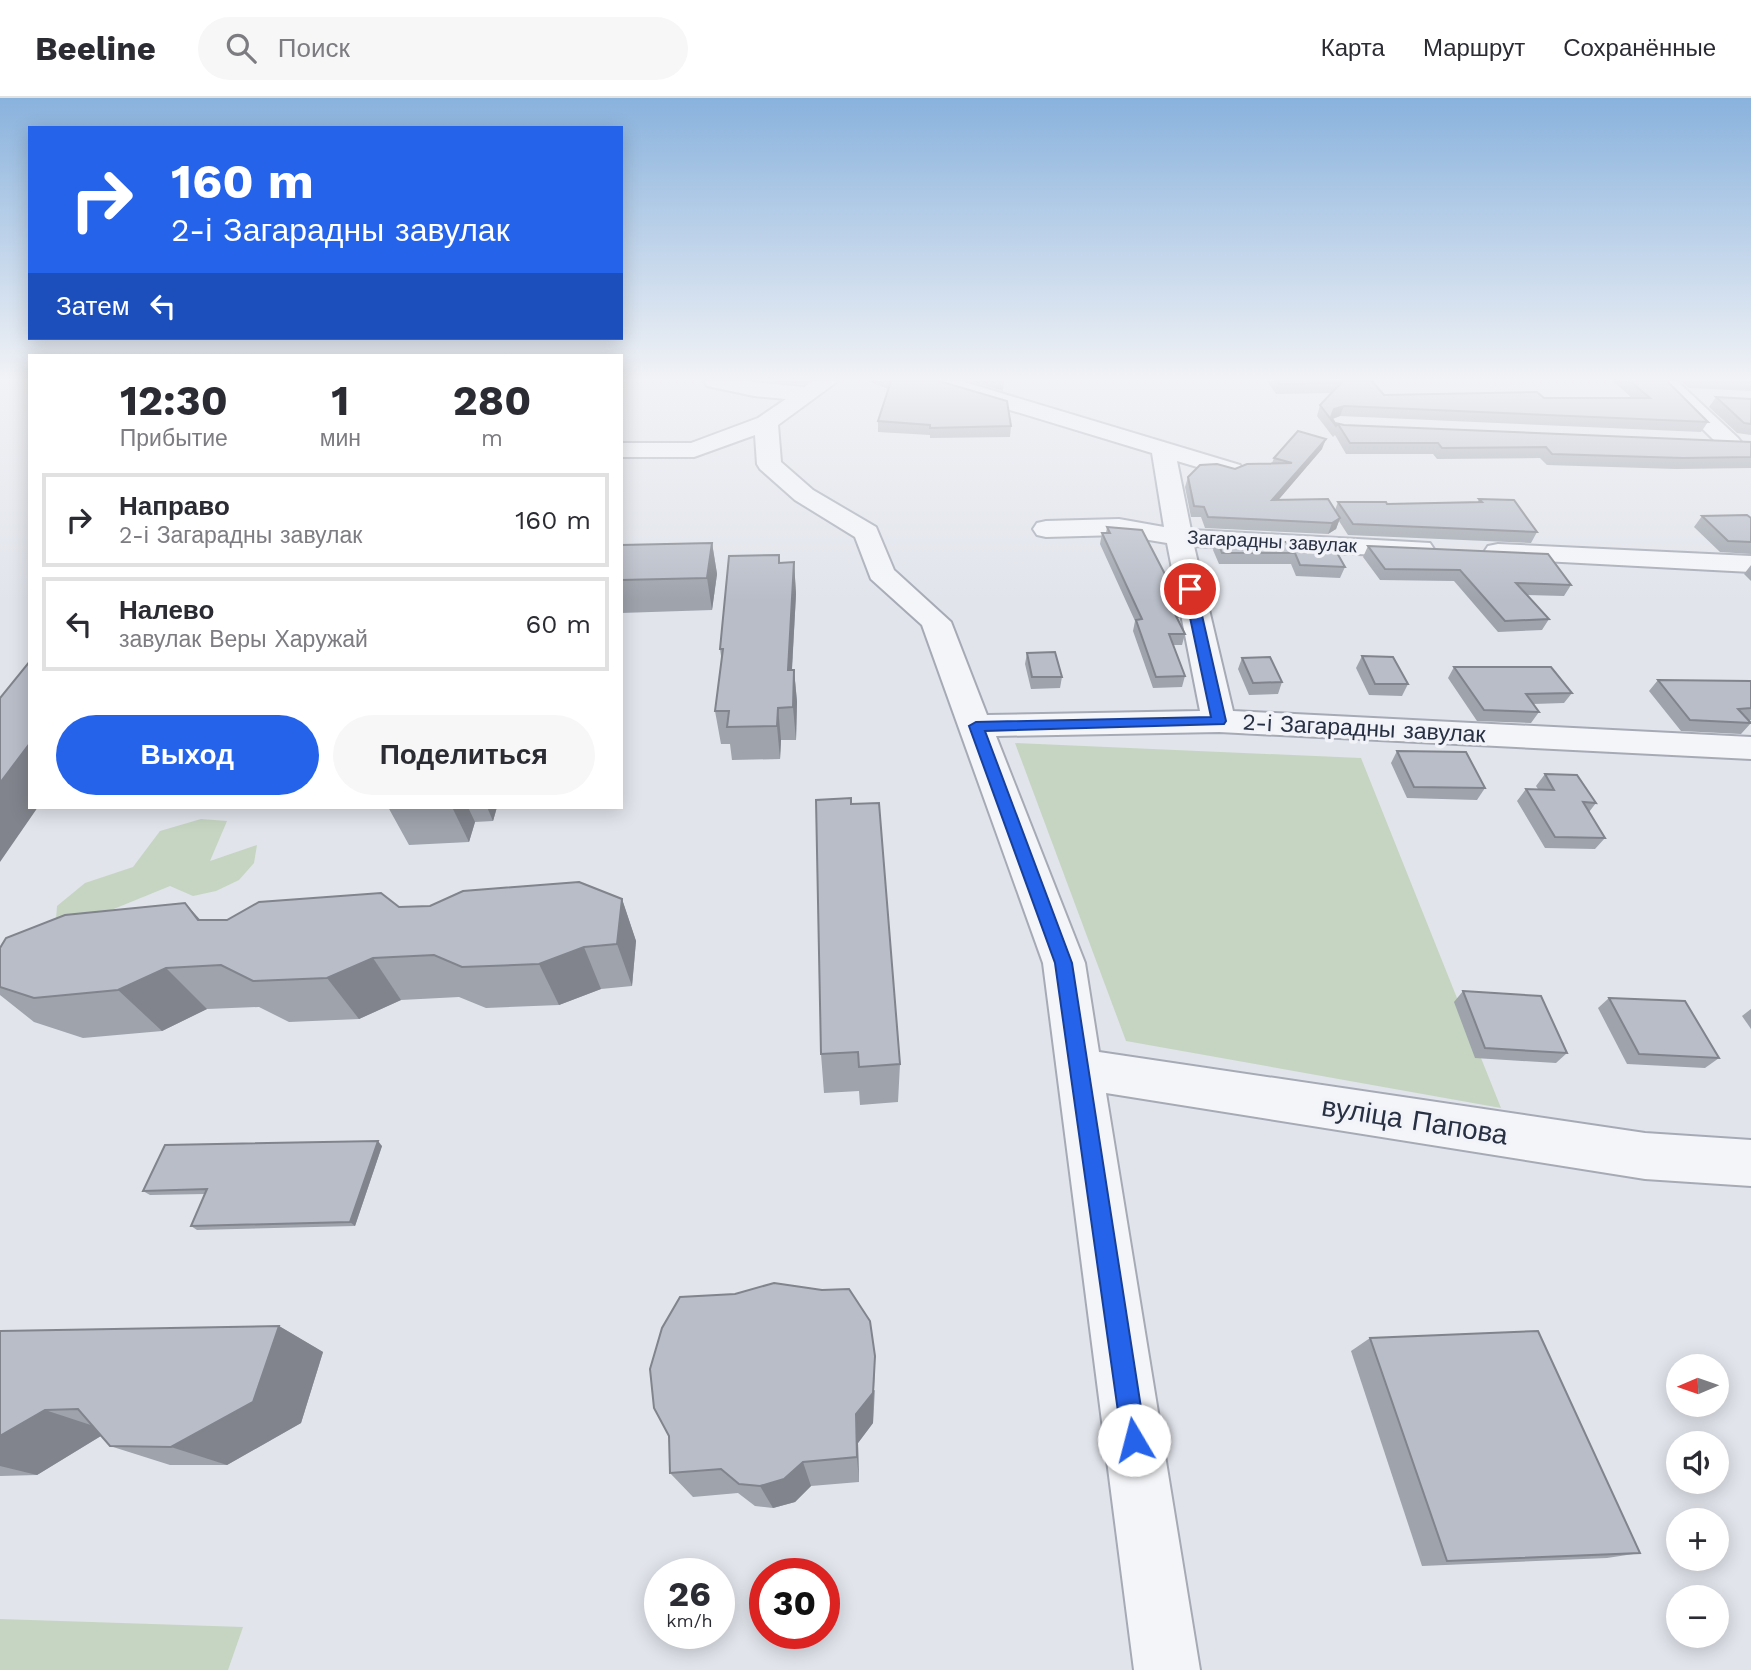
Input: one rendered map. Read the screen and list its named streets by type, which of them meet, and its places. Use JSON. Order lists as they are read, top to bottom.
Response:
{
  "streets": {
    "street": ["Загарадны завулак", "2-і Загарадны завулак", "вуліца Папова"]
  },
  "north": "left",
  "page": {
    "header": "Beeline",
    "search": "Поиск",
    "nav": ["Карта", "Маршрут", "Сохранённые"],
    "turn": ["160 m", "2-і Загарадны завулак"],
    "then": "Затем",
    "eta": [
      "12:30",
      "Прибытие",
      "1",
      "мин",
      "280",
      "m"
    ],
    "list": [
      {
        "name": "Направо",
        "note": "2-і Загарадны завулак",
        "value": "160 m"
      },
      {
        "name": "Налево",
        "note": "завулак Веры Харужай",
        "value": "60 m"
      }
    ],
    "buttons": ["Выход", "Поделиться"],
    "map_buttons": ["+", "−"],
    "speed": "26 km/h",
    "limit": "30"
  }
}
